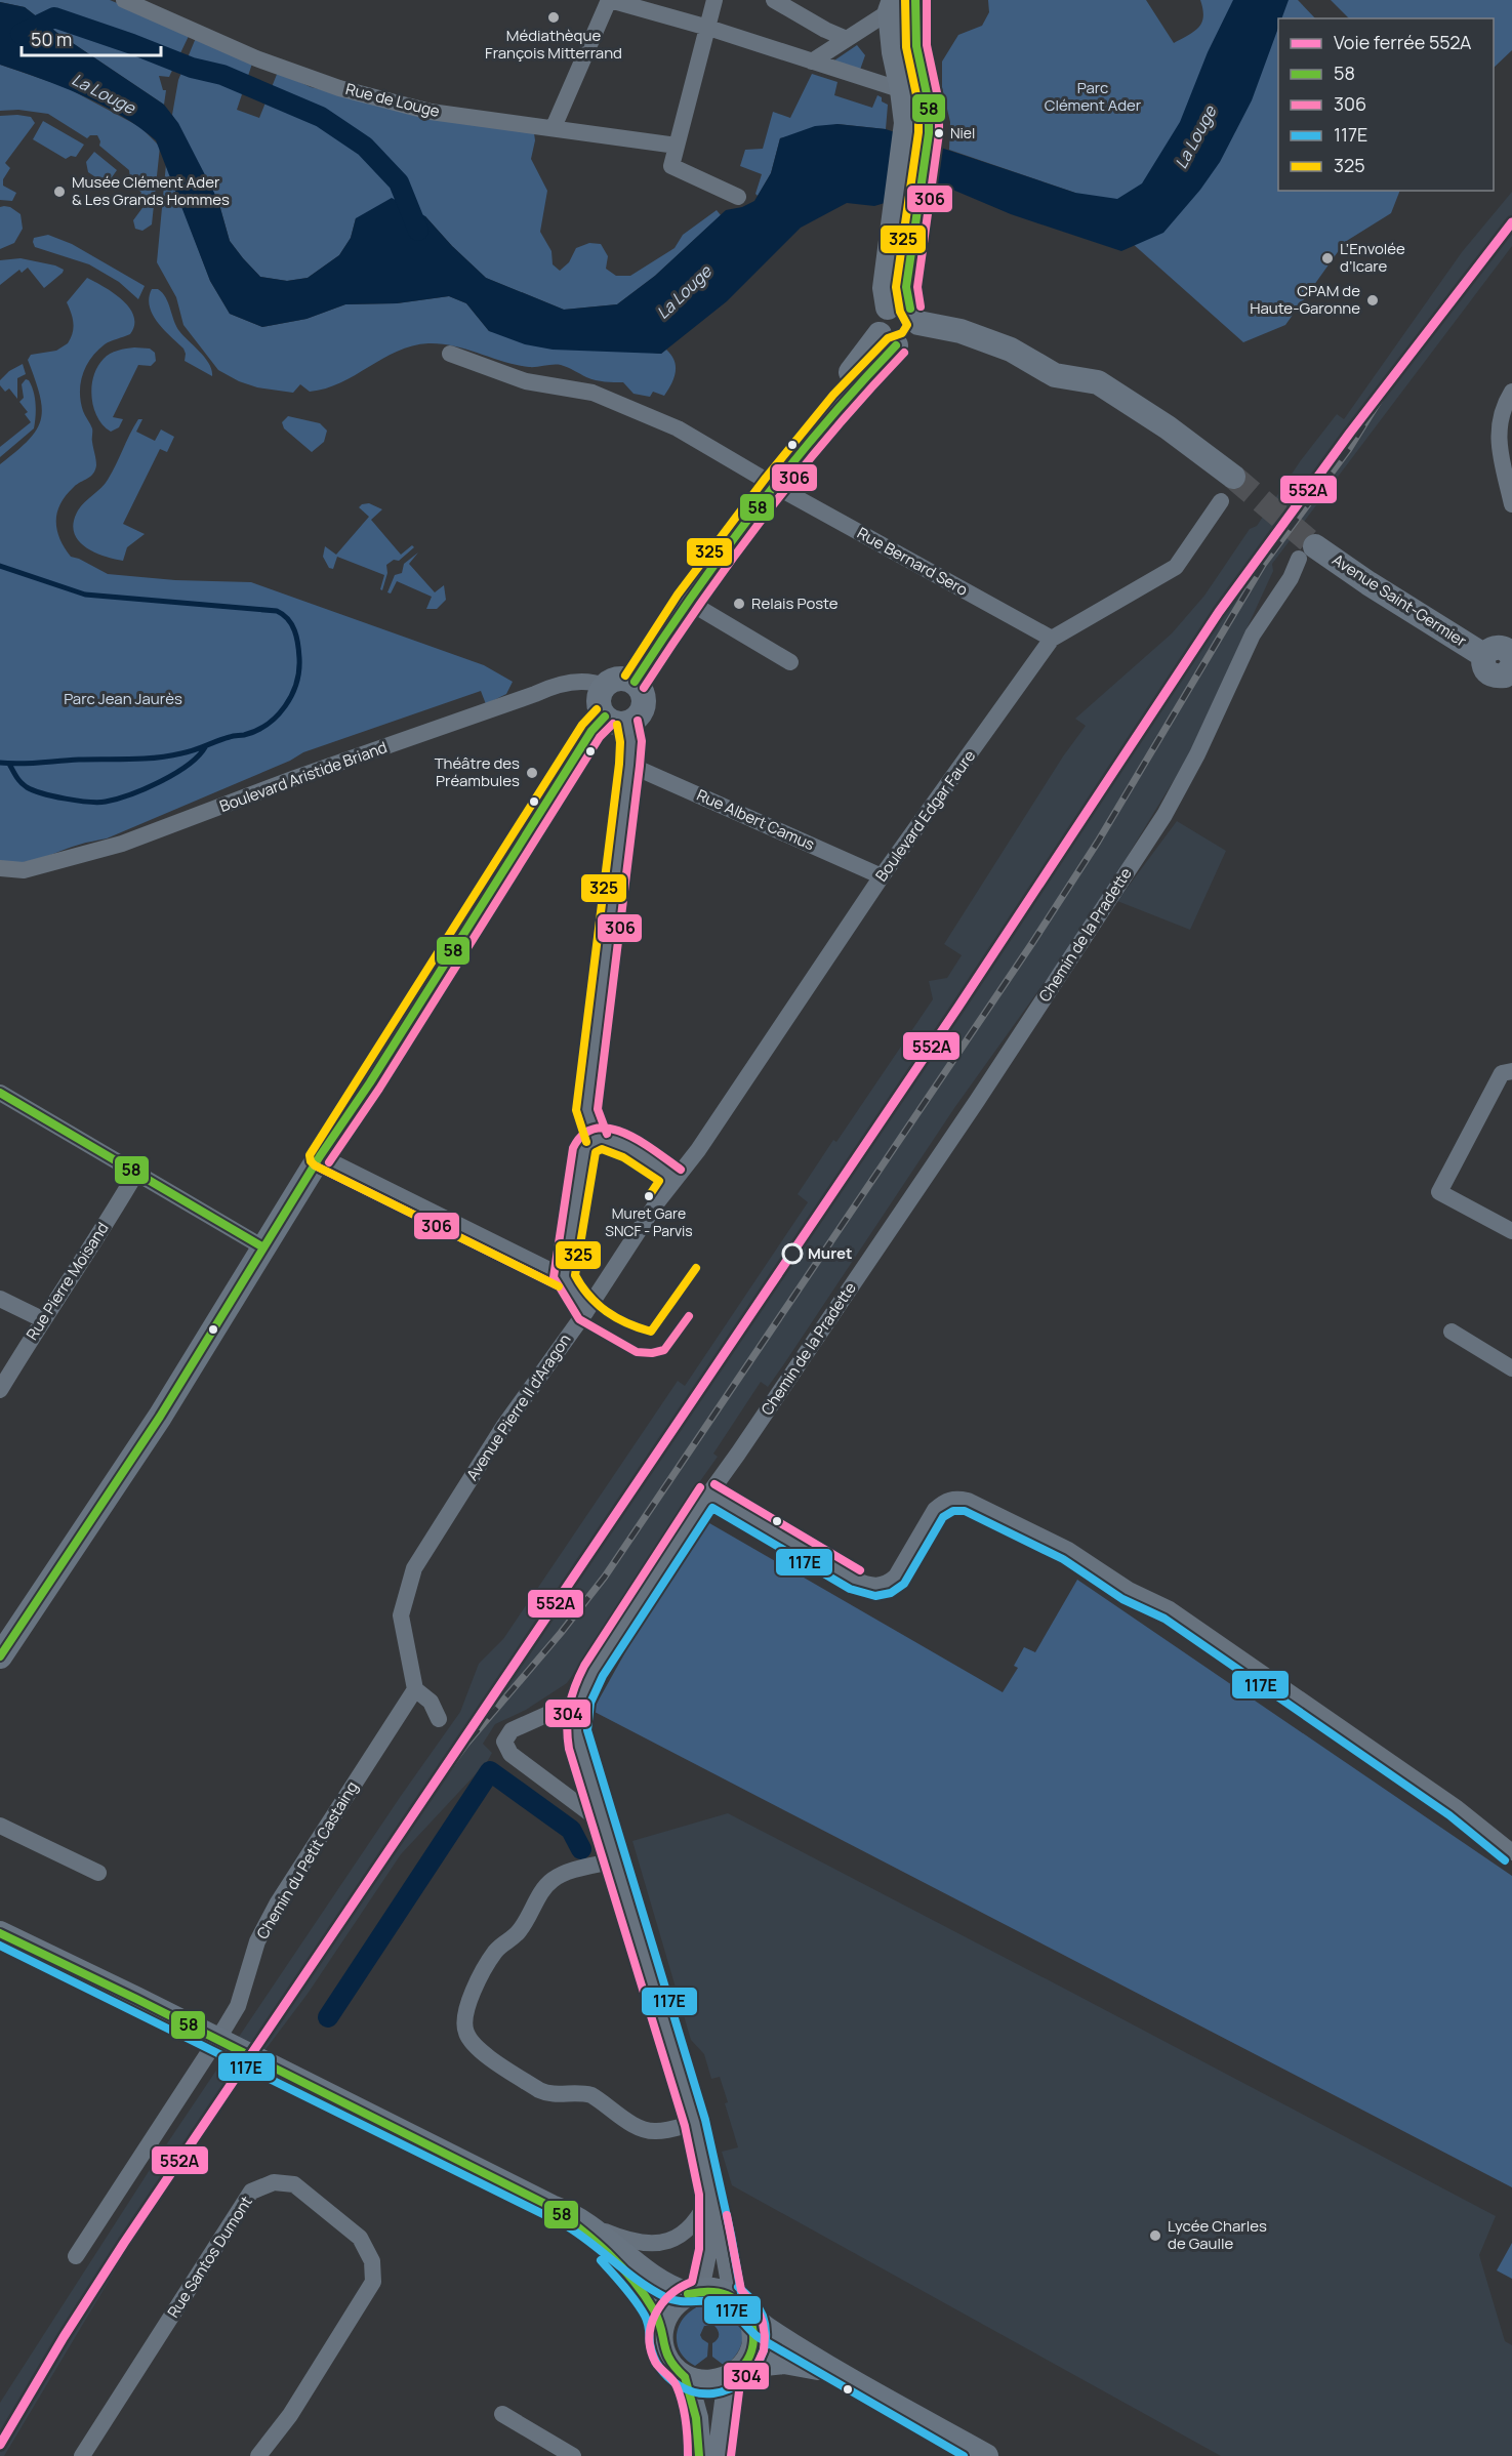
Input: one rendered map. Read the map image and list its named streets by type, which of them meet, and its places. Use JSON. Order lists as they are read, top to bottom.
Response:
{
  "streets": {
    "main road": ["Avenue Saint-Germier"],
    "street": [
      "Rue de Louge",
      "Rue Bernard Sero",
      "Boulevard Aristide Briand",
      "Boulevard Edgar Faure",
      "Rue Albert Camus",
      "Chemin de la Pradette",
      "Rue Pierre Moisand",
      "Avenue Pierre II d'Aragon",
      "Chemin du Petit Castaing",
      "Rue Santos Dumont"
    ]
  },
  "crossings": [
    ["Rue Bernard Sero", "Boulevard Edgar Faure"],
    ["Avenue Saint-Germier", "Chemin de la Pradette"],
    ["Boulevard Edgar Faure", "Rue Albert Camus"],
    ["Boulevard Edgar Faure", "Avenue Pierre II d'Aragon"],
    ["Avenue Pierre II d'Aragon", "Chemin du Petit Castaing"]
  ],
  "water": ["La Louge"],
  "parks": ["Parc Clément Ader", "Parc Jean Jaurès"],
  "places": [
    "Médiathèque François Mitterrand",
    "Niel",
    "Musée Clément Ader & Les Grands Hommes",
    "L’Envolée d’Icare",
    "CPAM de Haute-Garonne",
    "Relais Poste",
    "Théâtre des Préambules",
    "Muret Gare SNCF - Parvis",
    "Muret",
    "Lycée Charles de Gaulle"
  ],
  "lines": [
    "transit line 58",
    "transit line 306",
    "transit line 325",
    "rail line 552A",
    "transit line 304",
    "transit line 117E"
  ],
  "legend": [
    "Voie ferrée 552A",
    "58",
    "306",
    "117E",
    "325"
  ],
  "scale_bar": "50 m"
}
